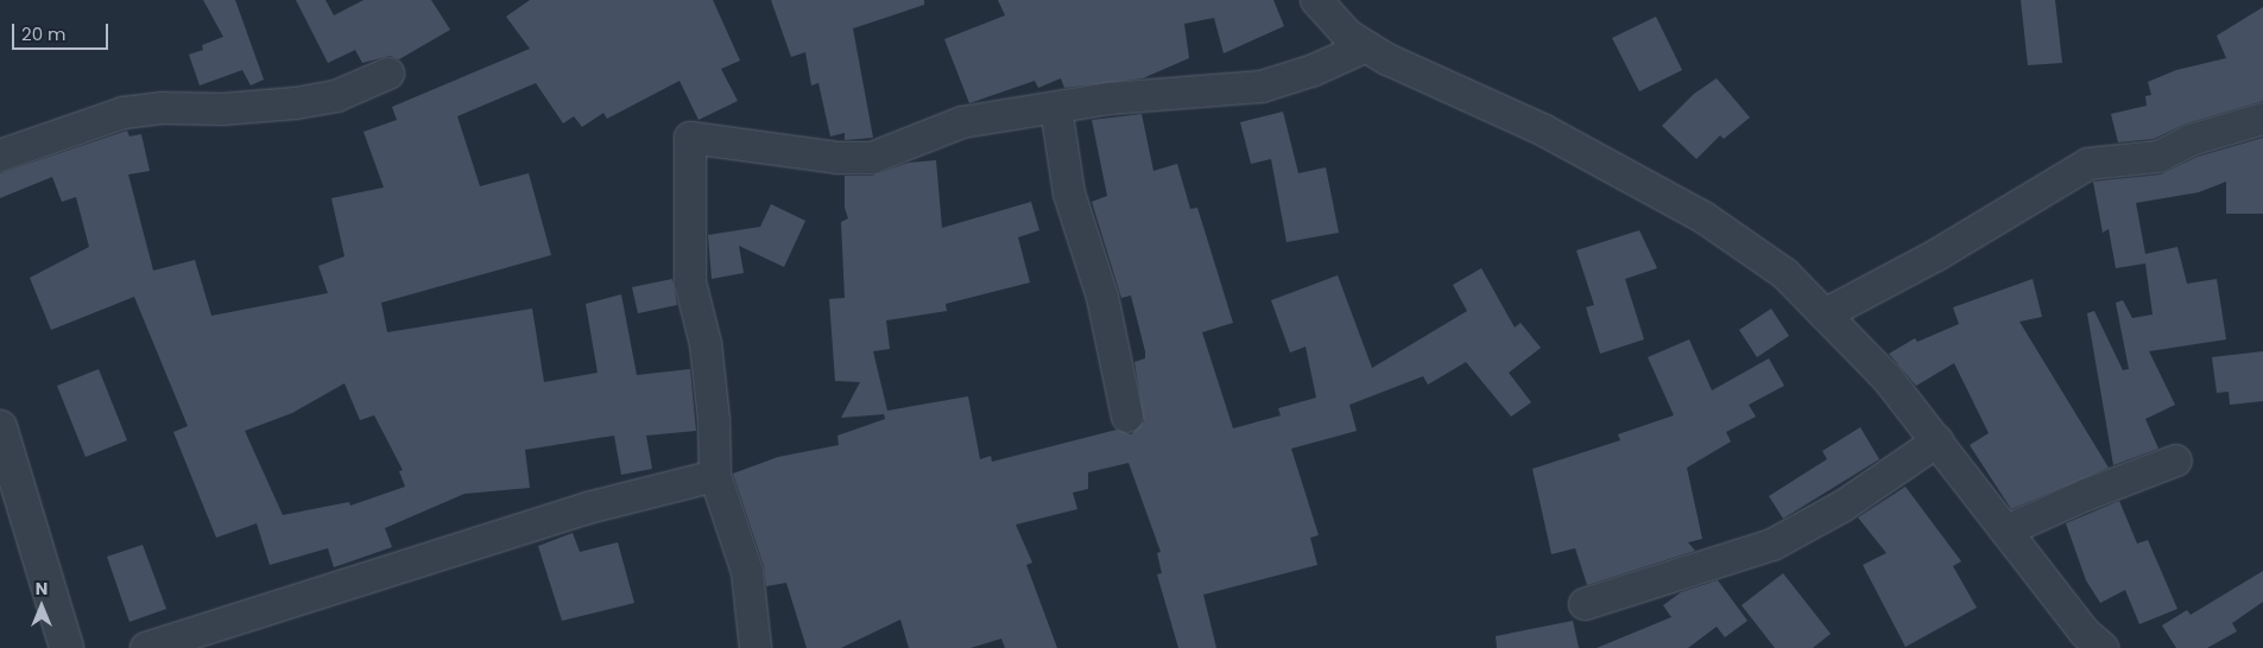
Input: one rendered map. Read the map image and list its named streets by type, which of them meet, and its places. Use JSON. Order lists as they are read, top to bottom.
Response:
{
  "scale_bar": "20 m",
  "north": "top"
}
